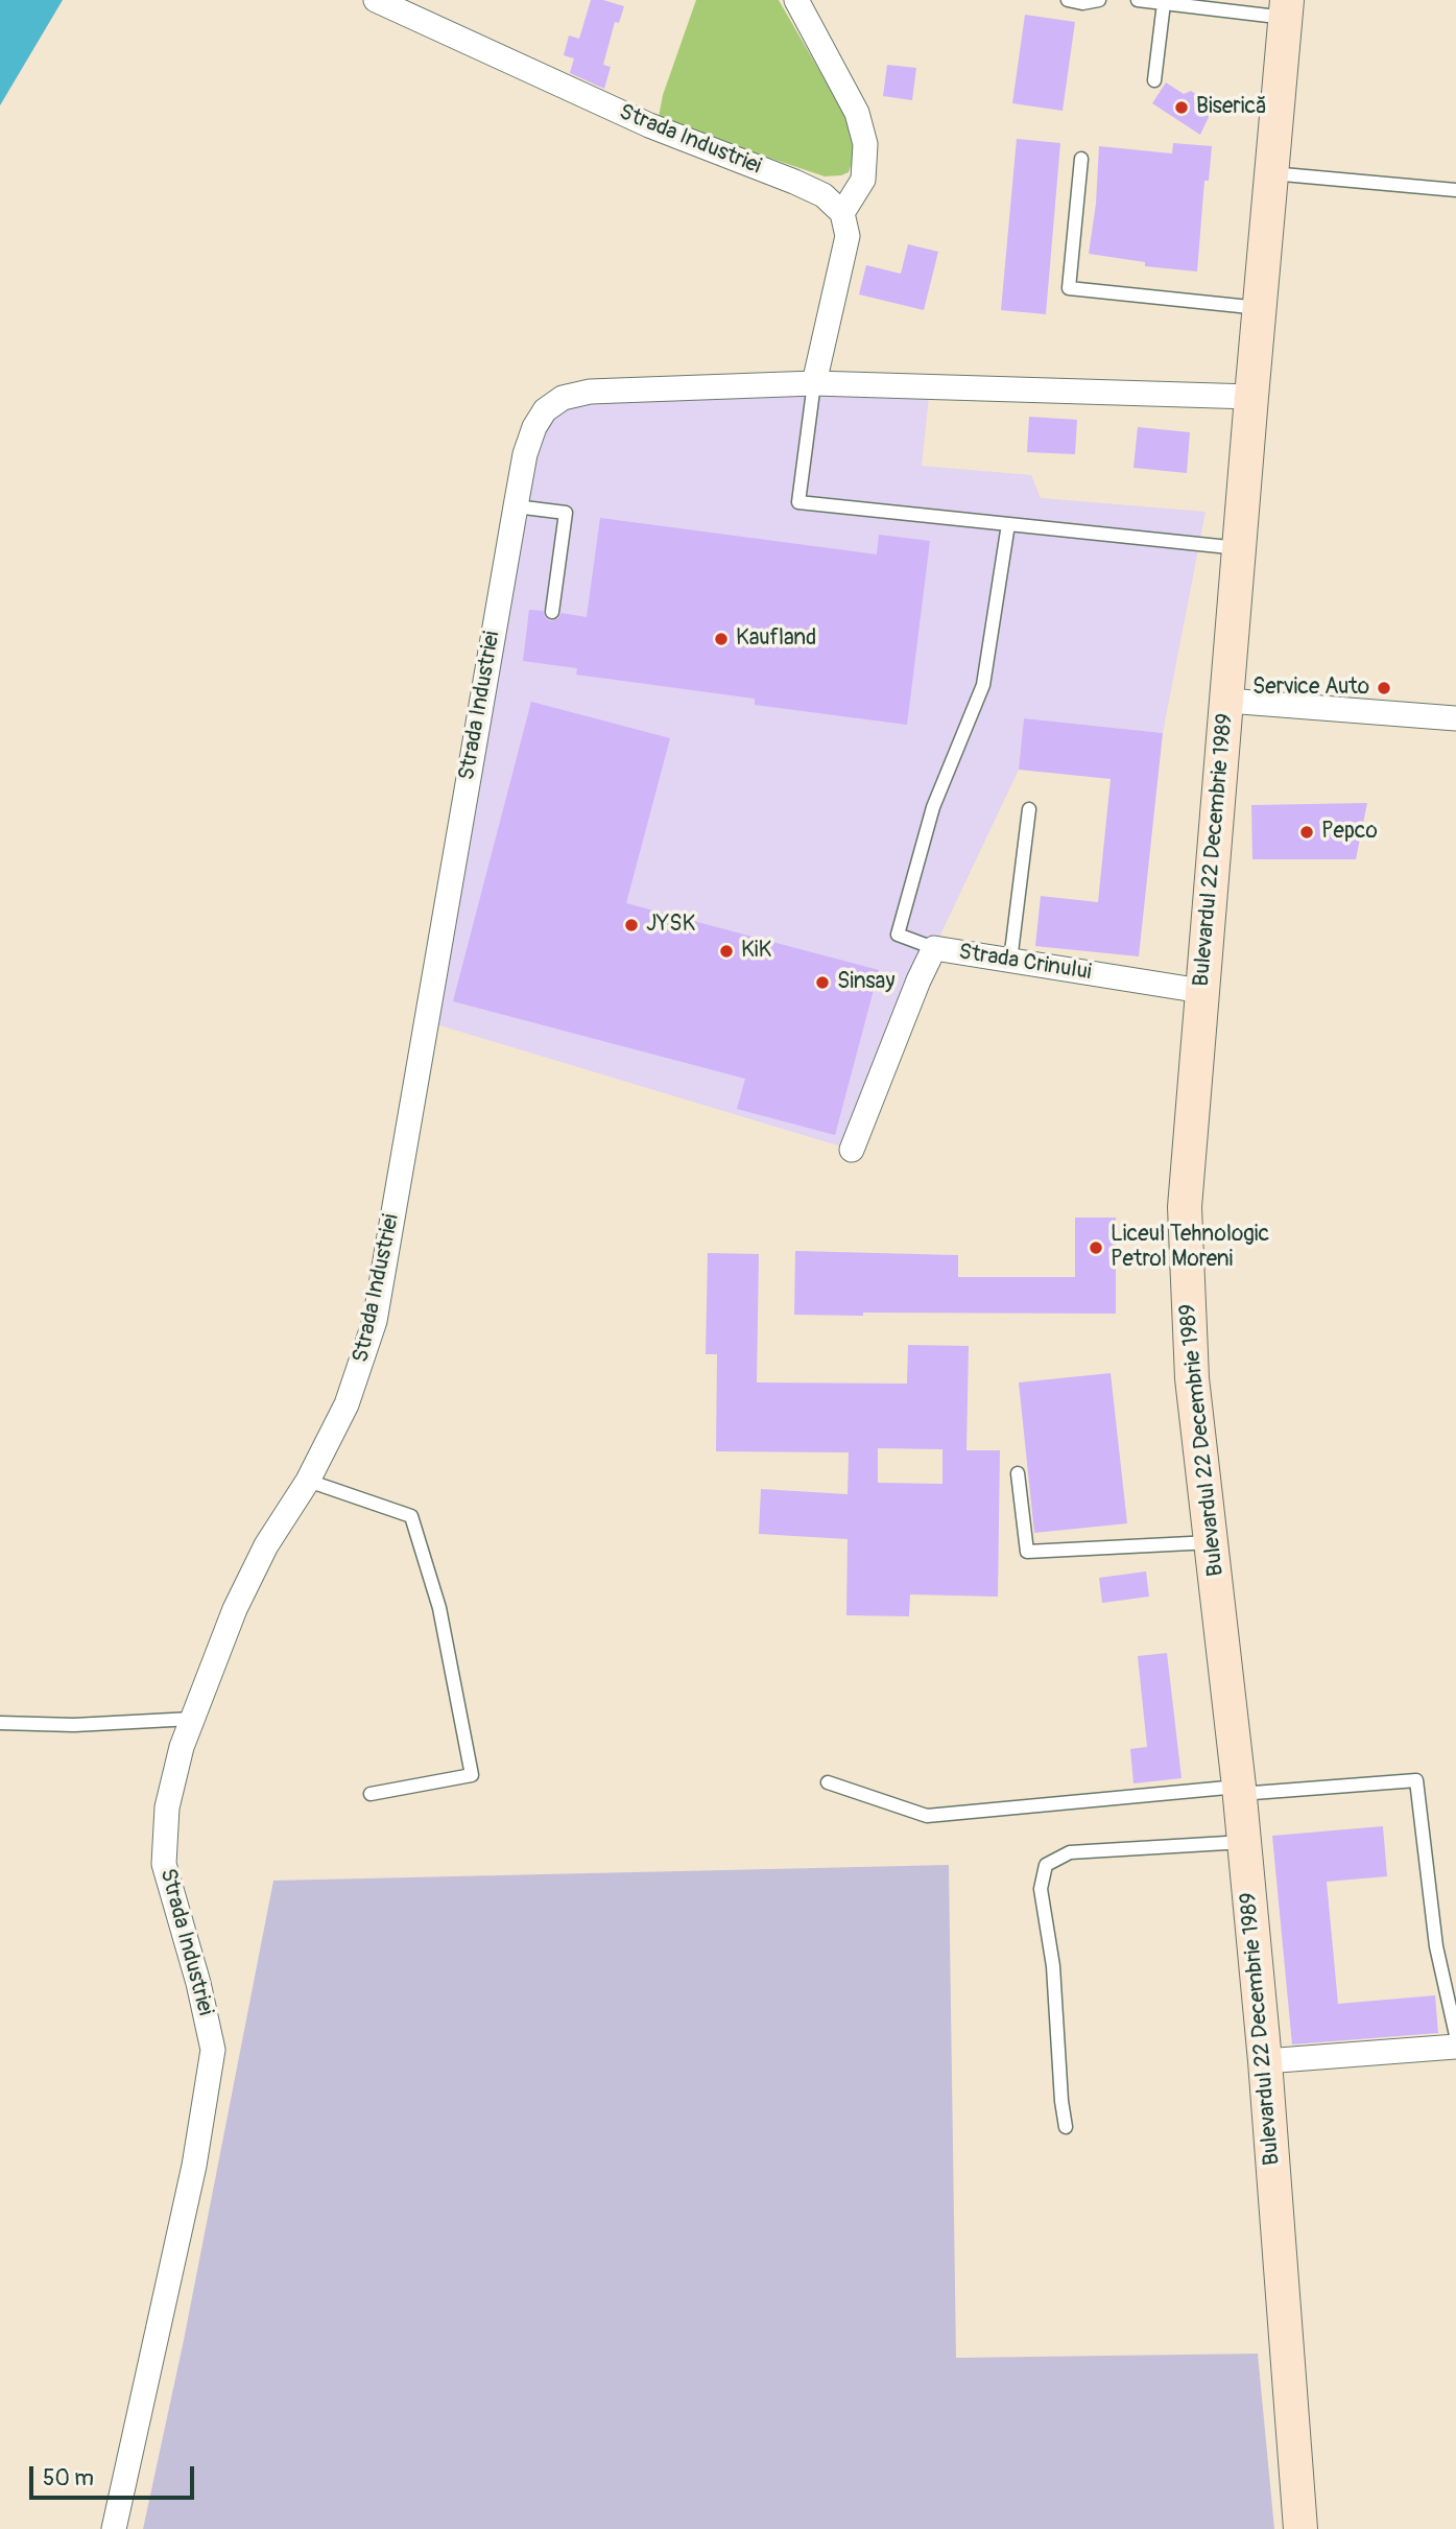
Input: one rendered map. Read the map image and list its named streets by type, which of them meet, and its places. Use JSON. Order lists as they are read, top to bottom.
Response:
{
  "streets": {
    "main road": ["Bulevardul 22 Decembrie 1989"],
    "street": ["Strada Industriei", "Strada Crinului"]
  },
  "crossings": [
    ["Strada Industriei", "Bulevardul 22 Decembrie 1989"],
    ["Bulevardul 22 Decembrie 1989", "Strada Crinului"]
  ],
  "places": [
    "Biserică",
    "Kaufland",
    "Service Auto",
    "Pepco",
    "JYSK",
    "KiK",
    "Sinsay",
    "Liceul Tehnologic Petrol Moreni"
  ],
  "scale_bar": "50 m"
}
